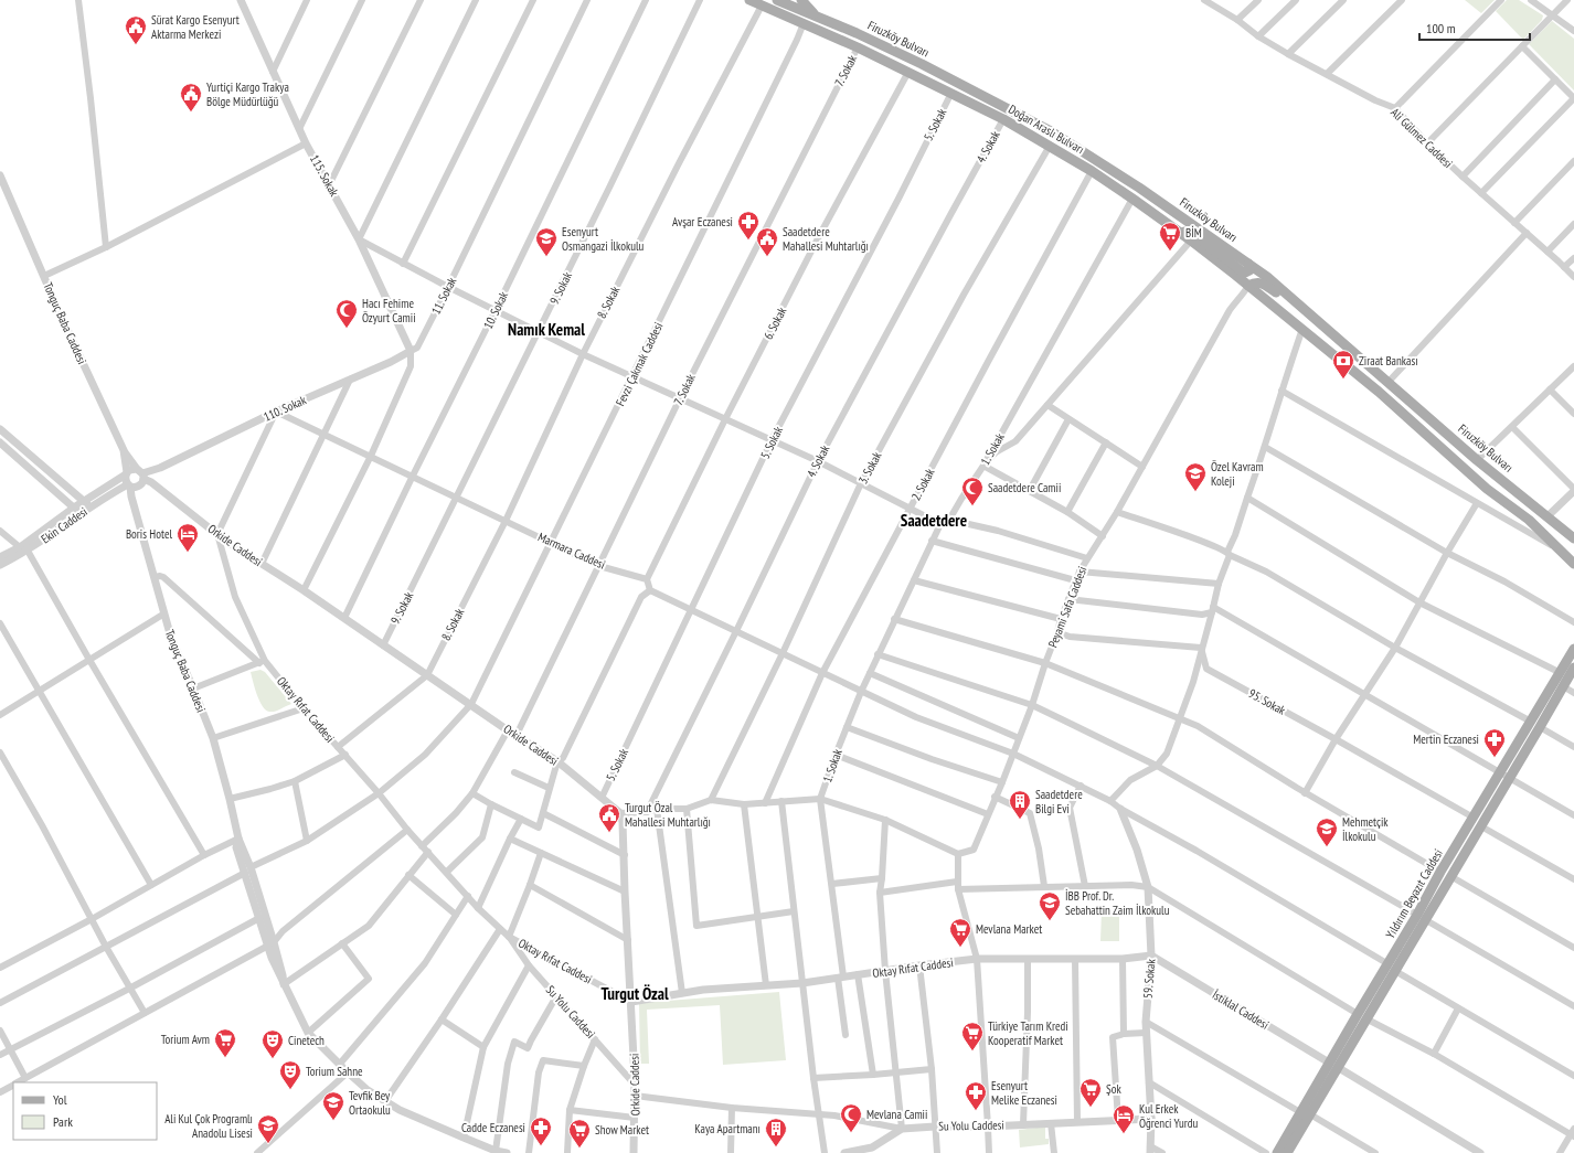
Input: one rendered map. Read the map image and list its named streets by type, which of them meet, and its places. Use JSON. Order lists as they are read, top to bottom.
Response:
{
  "streets": {
    "main road": ["Firuzköy Bulvarı", "Doğan Araslı Bulvarı", "Yıldırım Beyazıt Caddesi"],
    "street": [
      "7. Sokak",
      "5. Sokak",
      "Ali Gülmez Caddesi",
      "4. Sokak",
      "115. Sokak",
      "9. Sokak",
      "11. Sokak",
      "8. Sokak",
      "10. Sokak",
      "Tonguç Baba Caddesi",
      "6. Sokak",
      "Fevzi Çakmak Caddesi",
      "110. Sokak",
      "1. Sokak",
      "3. Sokak",
      "2. Sokak",
      "Ekin Caddesi",
      "Orkide Caddesi",
      "Marmara Caddesi",
      "Peyami Safa Caddesi",
      "95. Sokak",
      "Oktay Rıfat Caddesi",
      "59. Sokak",
      "İstiklal Caddesi",
      "Su Yolu Caddesi"
    ]
  },
  "crossings": [
    ["7. Sokak", "Doğan Araslı Bulvarı"],
    ["7. Sokak", "Orkide Caddesi"],
    ["7. Sokak", "Marmara Caddesi"],
    ["5. Sokak", "Doğan Araslı Bulvarı"],
    ["5. Sokak", "Orkide Caddesi"],
    ["Doğan Araslı Bulvarı", "4. Sokak"],
    ["Doğan Araslı Bulvarı", "8. Sokak"],
    ["Doğan Araslı Bulvarı", "6. Sokak"],
    ["Doğan Araslı Bulvarı", "Fevzi Çakmak Caddesi"],
    ["Doğan Araslı Bulvarı", "1. Sokak"],
    ["Doğan Araslı Bulvarı", "3. Sokak"],
    ["Doğan Araslı Bulvarı", "2. Sokak"],
    ["Doğan Araslı Bulvarı", "Peyami Safa Caddesi"],
    ["115. Sokak", "11. Sokak"],
    ["115. Sokak", "110. Sokak"],
    ["9. Sokak", "Orkide Caddesi"],
    ["9. Sokak", "Marmara Caddesi"],
    ["11. Sokak", "110. Sokak"],
    ["8. Sokak", "Orkide Caddesi"],
    ["8. Sokak", "Marmara Caddesi"],
    ["10. Sokak", "Orkide Caddesi"],
    ["10. Sokak", "Marmara Caddesi"],
    ["Tonguç Baba Caddesi", "Fevzi Çakmak Caddesi"],
    ["Tonguç Baba Caddesi", "110. Sokak"],
    ["Tonguç Baba Caddesi", "Ekin Caddesi"],
    ["Tonguç Baba Caddesi", "Orkide Caddesi"],
    ["6. Sokak", "Marmara Caddesi"],
    ["Fevzi Çakmak Caddesi", "Orkide Caddesi"],
    ["Fevzi Çakmak Caddesi", "Marmara Caddesi"],
    ["Fevzi Çakmak Caddesi", "Oktay Rıfat Caddesi"],
    ["110. Sokak", "Ekin Caddesi"],
    ["110. Sokak", "Orkide Caddesi"],
    ["110. Sokak", "Marmara Caddesi"],
    ["Ekin Caddesi", "Orkide Caddesi"],
    ["Orkide Caddesi", "Oktay Rıfat Caddesi"],
    ["Orkide Caddesi", "Su Yolu Caddesi"],
    ["95. Sokak", "Yıldırım Beyazıt Caddesi"],
    ["Oktay Rıfat Caddesi", "59. Sokak"],
    ["Oktay Rıfat Caddesi", "İstiklal Caddesi"],
    ["Oktay Rıfat Caddesi", "Su Yolu Caddesi"],
    ["Yıldırım Beyazıt Caddesi", "İstiklal Caddesi"],
    ["59. Sokak", "İstiklal Caddesi"],
    ["59. Sokak", "Su Yolu Caddesi"]
  ],
  "districts": ["Namık Kemal", "Saadetdere", "Turgut Özal"],
  "places": {
    "public building": [
      "Sürat Kargo Esenyurt Aktarma Merkezi",
      "Yurtiçi Kargo Trakya Bölge Müdürlüğü",
      "Saadetdere Mahallesi Muhtarlığı",
      "Turgut Özal Mahallesi Muhtarlığı"
    ],
    "pharmacy": [
      "Avşar Eczanesi",
      "Mertin Eczanesi",
      "Esenyurt Melike Eczanesi",
      "Cadde Eczanesi"
    ],
    "supermarket": [
      "BİM",
      "Mevlana Market",
      "Türkiye Tarım Kredi Kooperatif Market",
      "Torium Avm",
      "Şok",
      "Show Market"
    ],
    "school or university": [
      "Esenyurt Osmangazi İlkokulu",
      "Özel Kavram Koleji",
      "Mehmetçik İlkokulu",
      "İBB Prof. Dr. Sebahattin Zaim İlkokulu",
      "Tevfik Bey Ortaokulu",
      "Ali Kul Çok Programlı Anadolu Lisesi"
    ],
    "mosque": ["Hacı Fehime Özyurt Camii", "Saadetdere Camii", "Mevlana Camii"],
    "bank": ["Ziraat Bankası"],
    "hotel": ["Boris Hotel", "Kul Erkek Öğrenci Yurdu"],
    "building": ["Saadetdere Bilgi Evi", "Kaya Apartmanı"],
    "theatre": ["Cinetech", "Torium Sahne"]
  },
  "legend": ["Yol", "Park"],
  "scale_bar": "100 m"
}
